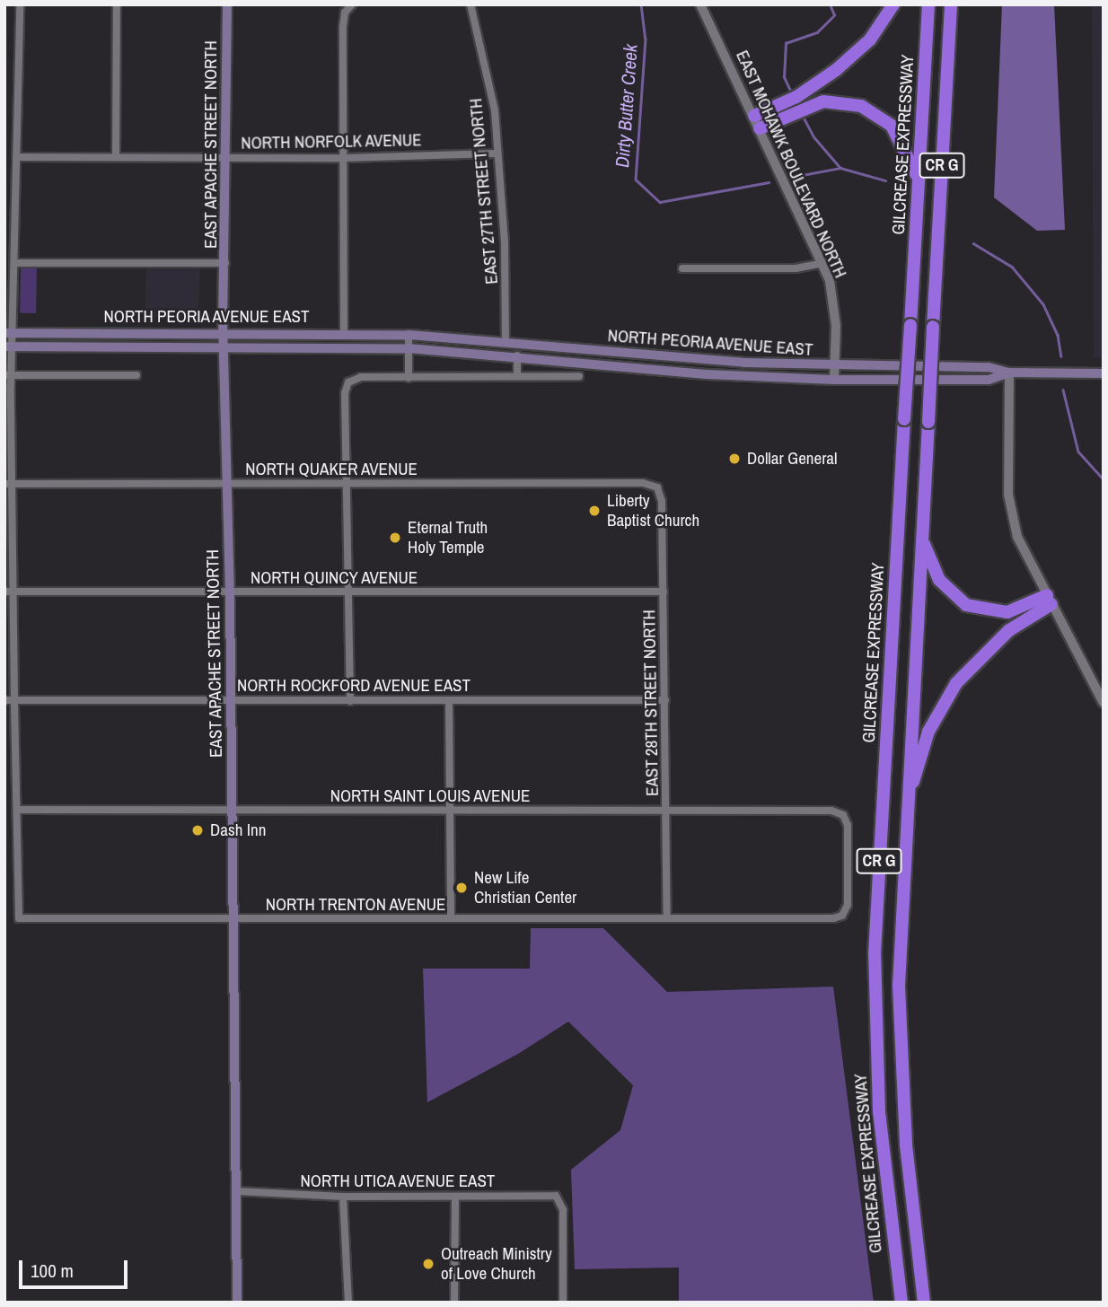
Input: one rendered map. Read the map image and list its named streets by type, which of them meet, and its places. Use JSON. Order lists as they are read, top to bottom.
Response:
{
  "streets": {
    "highway": ["GILCREASE EXPRESSWAY", "CR G"],
    "main road": ["EAST APACHE STREET NORTH", "NORTH PEORIA AVENUE EAST"],
    "street": [
      "NORTH NORFOLK AVENUE",
      "EAST MOHAWK BOULEVARD NORTH",
      "EAST 27TH STREET NORTH",
      "NORTH QUAKER AVENUE",
      "NORTH QUINCY AVENUE",
      "NORTH ROCKFORD AVENUE EAST",
      "EAST 28TH STREET NORTH",
      "NORTH SAINT LOUIS AVENUE",
      "NORTH TRENTON AVENUE",
      "NORTH UTICA AVENUE EAST"
    ]
  },
  "crossings": [
    ["NORTH NORFOLK AVENUE", "EAST APACHE STREET NORTH"],
    ["NORTH NORFOLK AVENUE", "EAST 27TH STREET NORTH"],
    ["EAST APACHE STREET NORTH", "NORTH PEORIA AVENUE EAST"],
    ["EAST APACHE STREET NORTH", "NORTH QUAKER AVENUE"],
    ["EAST APACHE STREET NORTH", "NORTH QUINCY AVENUE"],
    ["EAST APACHE STREET NORTH", "NORTH ROCKFORD AVENUE EAST"],
    ["EAST APACHE STREET NORTH", "NORTH SAINT LOUIS AVENUE"],
    ["EAST APACHE STREET NORTH", "NORTH TRENTON AVENUE"],
    ["EAST APACHE STREET NORTH", "NORTH UTICA AVENUE EAST"],
    ["EAST MOHAWK BOULEVARD NORTH", "NORTH PEORIA AVENUE EAST"],
    ["EAST 27TH STREET NORTH", "NORTH PEORIA AVENUE EAST"],
    ["NORTH QUAKER AVENUE", "EAST 28TH STREET NORTH"],
    ["NORTH QUINCY AVENUE", "EAST 28TH STREET NORTH"],
    ["NORTH ROCKFORD AVENUE EAST", "EAST 28TH STREET NORTH"],
    ["EAST 28TH STREET NORTH", "NORTH SAINT LOUIS AVENUE"],
    ["EAST 28TH STREET NORTH", "NORTH TRENTON AVENUE"],
    ["NORTH SAINT LOUIS AVENUE", "NORTH TRENTON AVENUE"]
  ],
  "water": ["Dirty Butter Creek"],
  "places": [
    "Dollar General",
    "Liberty Baptist Church",
    "Eternal Truth Holy Temple",
    "Dash Inn",
    "New Life Christian Center",
    "Outreach Ministry of Love Church"
  ],
  "scale_bar": "100 m"
}
